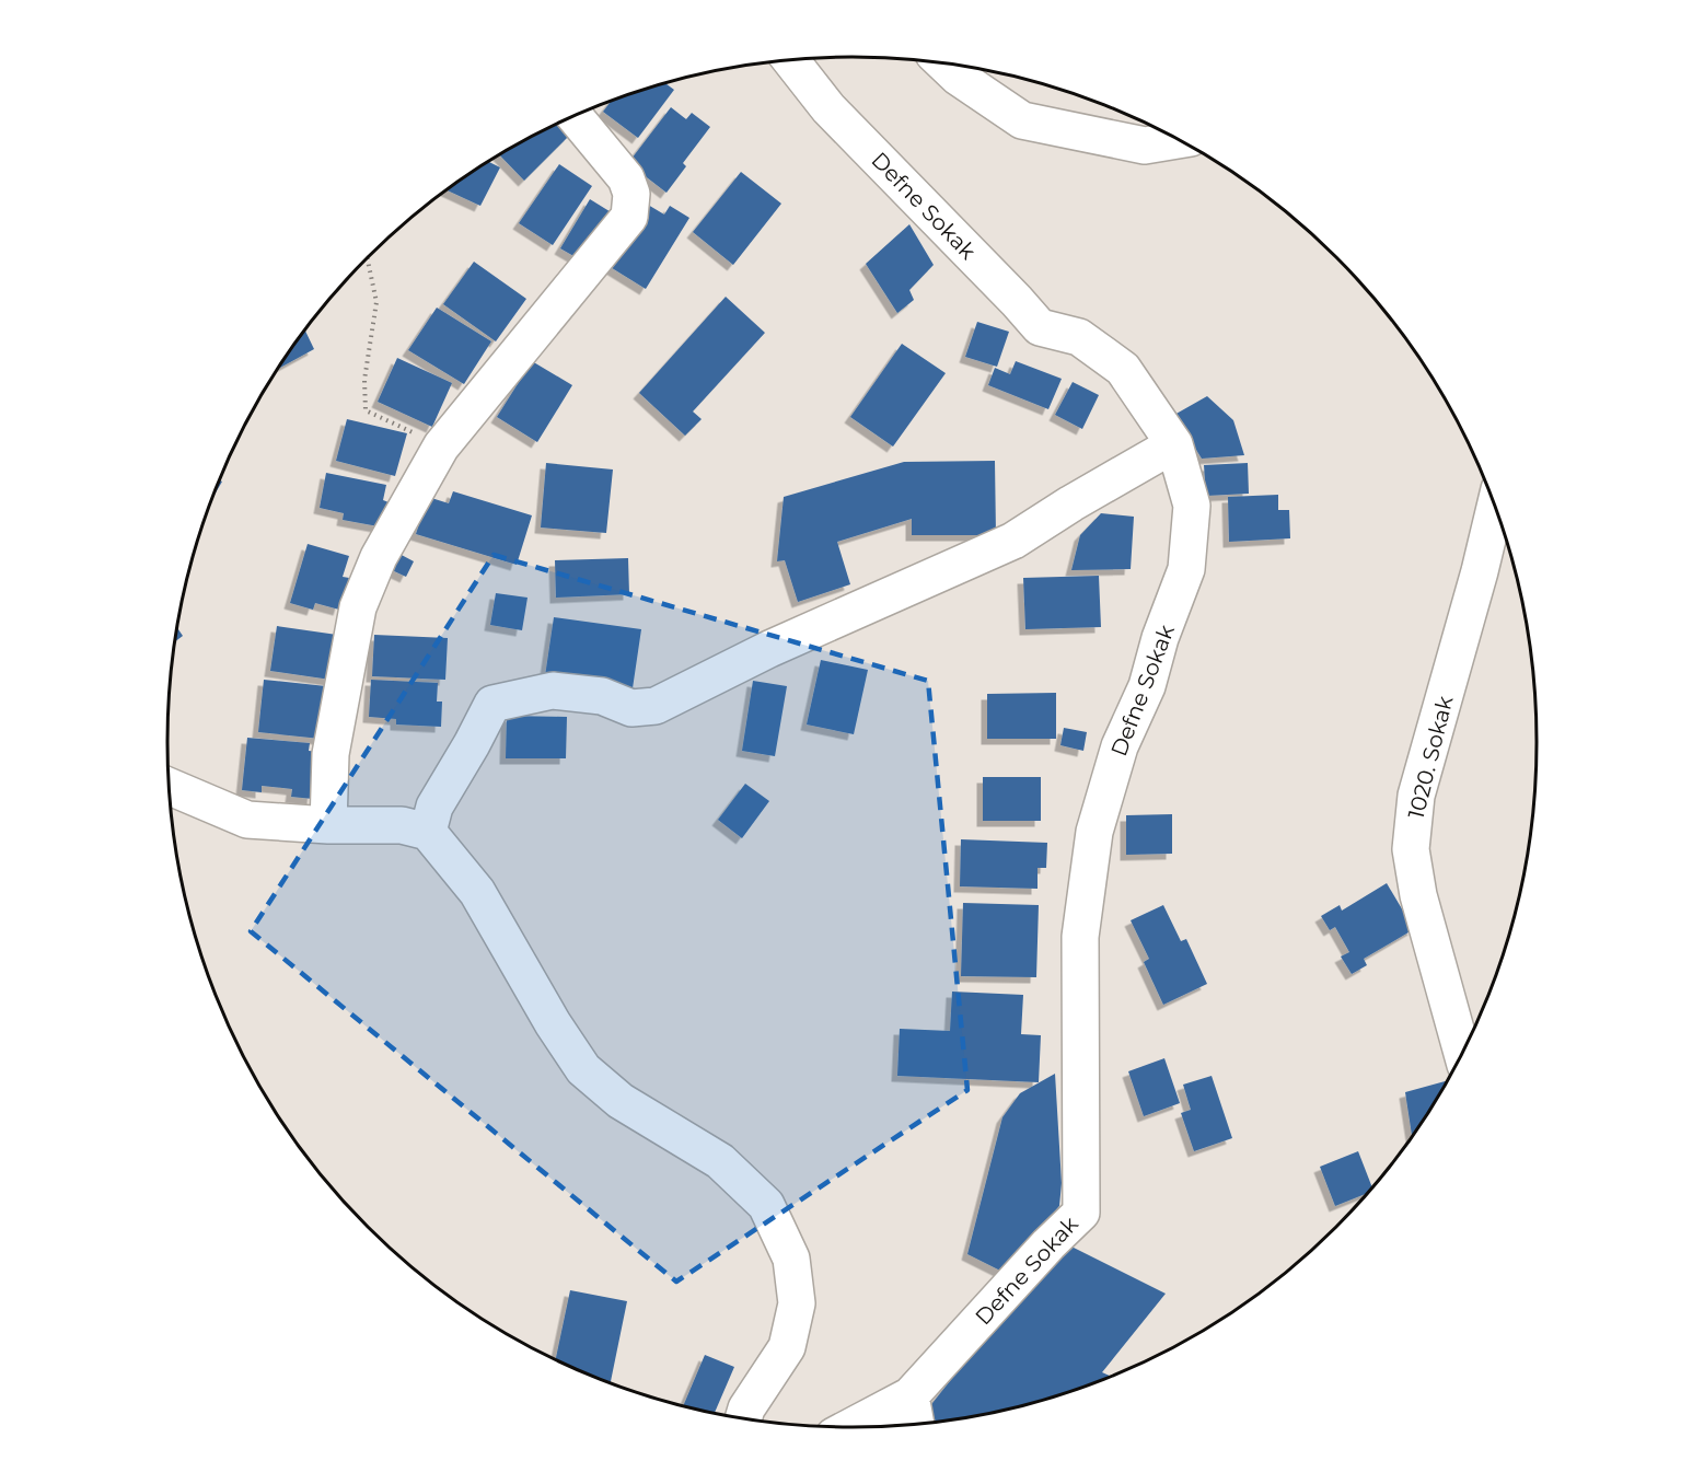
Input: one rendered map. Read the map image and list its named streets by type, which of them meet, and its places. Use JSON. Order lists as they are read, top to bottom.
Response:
{
  "streets": {
    "street": ["Defne Sokak", "1020. Sokak"]
  }
}
